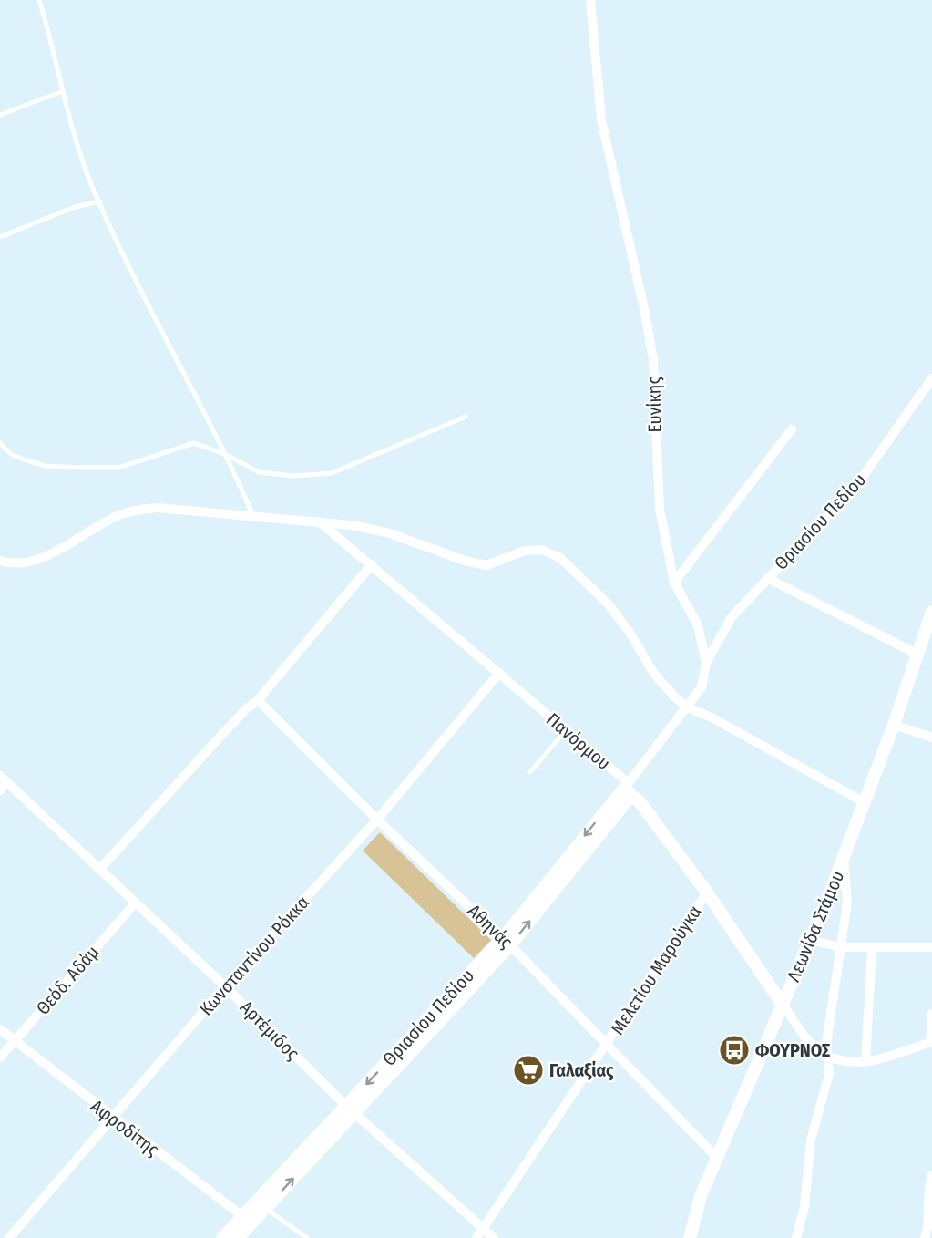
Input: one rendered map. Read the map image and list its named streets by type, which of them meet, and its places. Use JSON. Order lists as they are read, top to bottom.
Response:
{
  "streets": {
    "main road": ["Θριασίου Πεδίου", "Πανόρμου", "Λεωνίδα Στάμου"],
    "street": [
      "Ευνίκης",
      "Αθηνάς",
      "Κωνσταντίνου Ρόκκα",
      "Μελετίου Μαρούγκα",
      "Θεόδ. Αδάμ",
      "Αρτέμιδος",
      "Αφροδίτης"
    ]
  },
  "crossings": [
    ["Ευνίκης", "Θριασίου Πεδίου"],
    ["Ευνίκης", "Πανόρμου"],
    ["Θριασίου Πεδίου", "Πανόρμου"],
    ["Θριασίου Πεδίου", "Αθηνάς"],
    ["Θριασίου Πεδίου", "Αρτέμιδος"],
    ["Θριασίου Πεδίου", "Αφροδίτης"],
    ["Πανόρμου", "Λεωνίδα Στάμου"],
    ["Πανόρμου", "Κωνσταντίνου Ρόκκα"],
    ["Πανόρμου", "Μελετίου Μαρούγκα"],
    ["Αθηνάς", "Λεωνίδα Στάμου"],
    ["Αθηνάς", "Κωνσταντίνου Ρόκκα"],
    ["Αθηνάς", "Μελετίου Μαρούγκα"],
    ["Κωνσταντίνου Ρόκκα", "Αρτέμιδος"],
    ["Κωνσταντίνου Ρόκκα", "Αφροδίτης"],
    ["Μελετίου Μαρούγκα", "Αρτέμιδος"],
    ["Θεόδ. Αδάμ", "Αρτέμιδος"],
    ["Θεόδ. Αδάμ", "Αφροδίτης"]
  ],
  "places": {
    "bus stop": ["ΦΟΥΡΝΟΣ"],
    "supermarket": ["Γαλαξίας"]
  }
}
